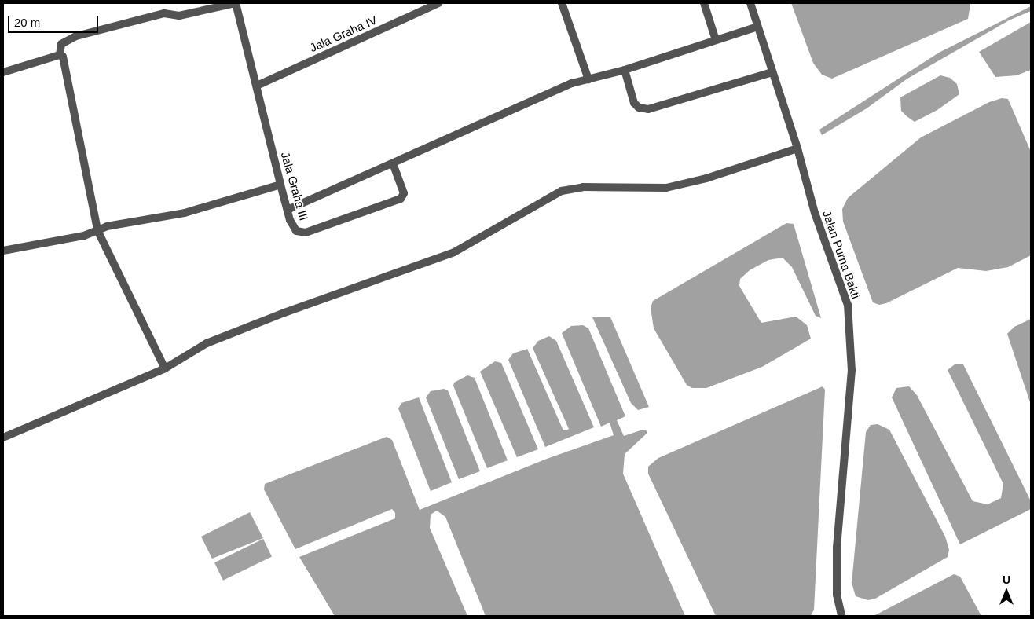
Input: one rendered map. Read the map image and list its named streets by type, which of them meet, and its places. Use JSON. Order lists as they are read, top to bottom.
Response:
{
  "streets": {
    "street": ["Jala Graha IV", "Jala Graha III", "Jalan Purna Bakti"]
  },
  "crossings": [
    ["Jala Graha IV", "Jala Graha III"]
  ],
  "scale_bar": "20 m",
  "north": "top"
}
